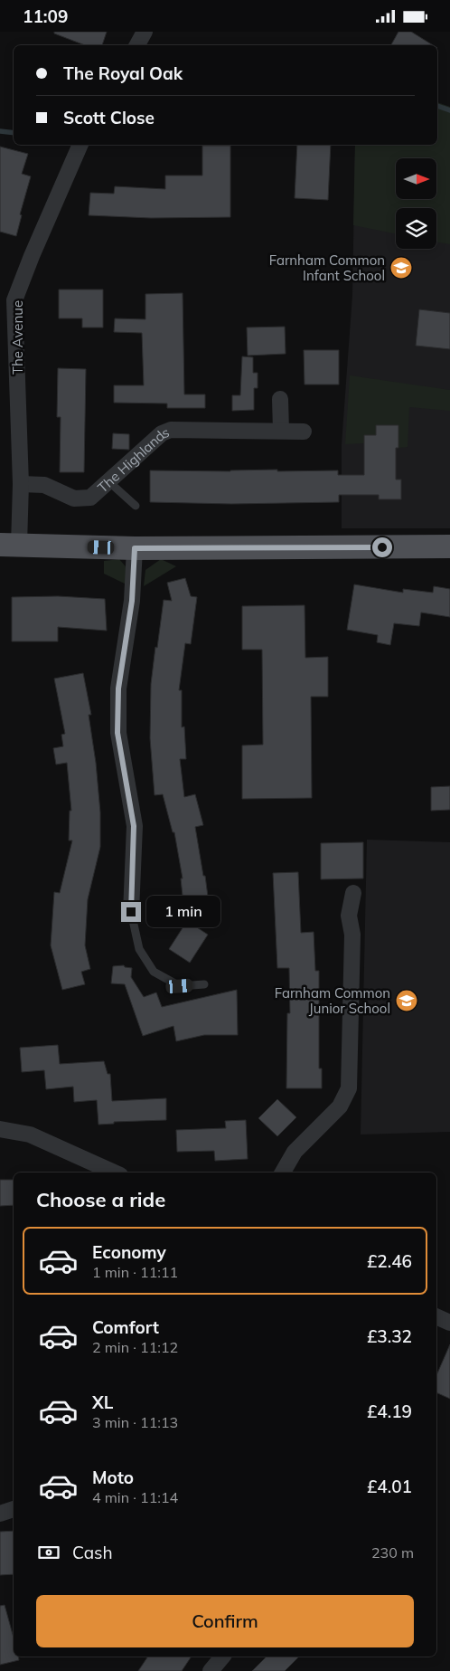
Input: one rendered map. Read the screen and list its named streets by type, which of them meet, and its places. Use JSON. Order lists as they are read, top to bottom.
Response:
{
  "streets": {
    "street": ["The Avenue", "The Highlands"]
  },
  "crossings": [
    ["The Avenue", "The Highlands"]
  ],
  "places": {
    "school or university": ["Farnham Common Infant School", "Farnham Common Junior School"]
  },
  "north": "right",
  "page": {
    "status": "11:09",
    "banner": ["The Royal Oak", "Scott Close"],
    "bubble": "1 min",
    "heading": "Choose a ride",
    "list": [
      {
        "name": "Economy",
        "note": "1 min · 11:11",
        "value": "£2.46"
      },
      {
        "name": "Comfort",
        "note": "2 min · 11:12",
        "value": "£3.32"
      },
      {
        "name": "XL",
        "note": "3 min · 11:13",
        "value": "£4.19"
      },
      {
        "name": "Moto",
        "note": "4 min · 11:14",
        "value": "£4.01"
      }
    ],
    "pay": ["Cash", "230 m"],
    "buttons": "Confirm"
  }
}
